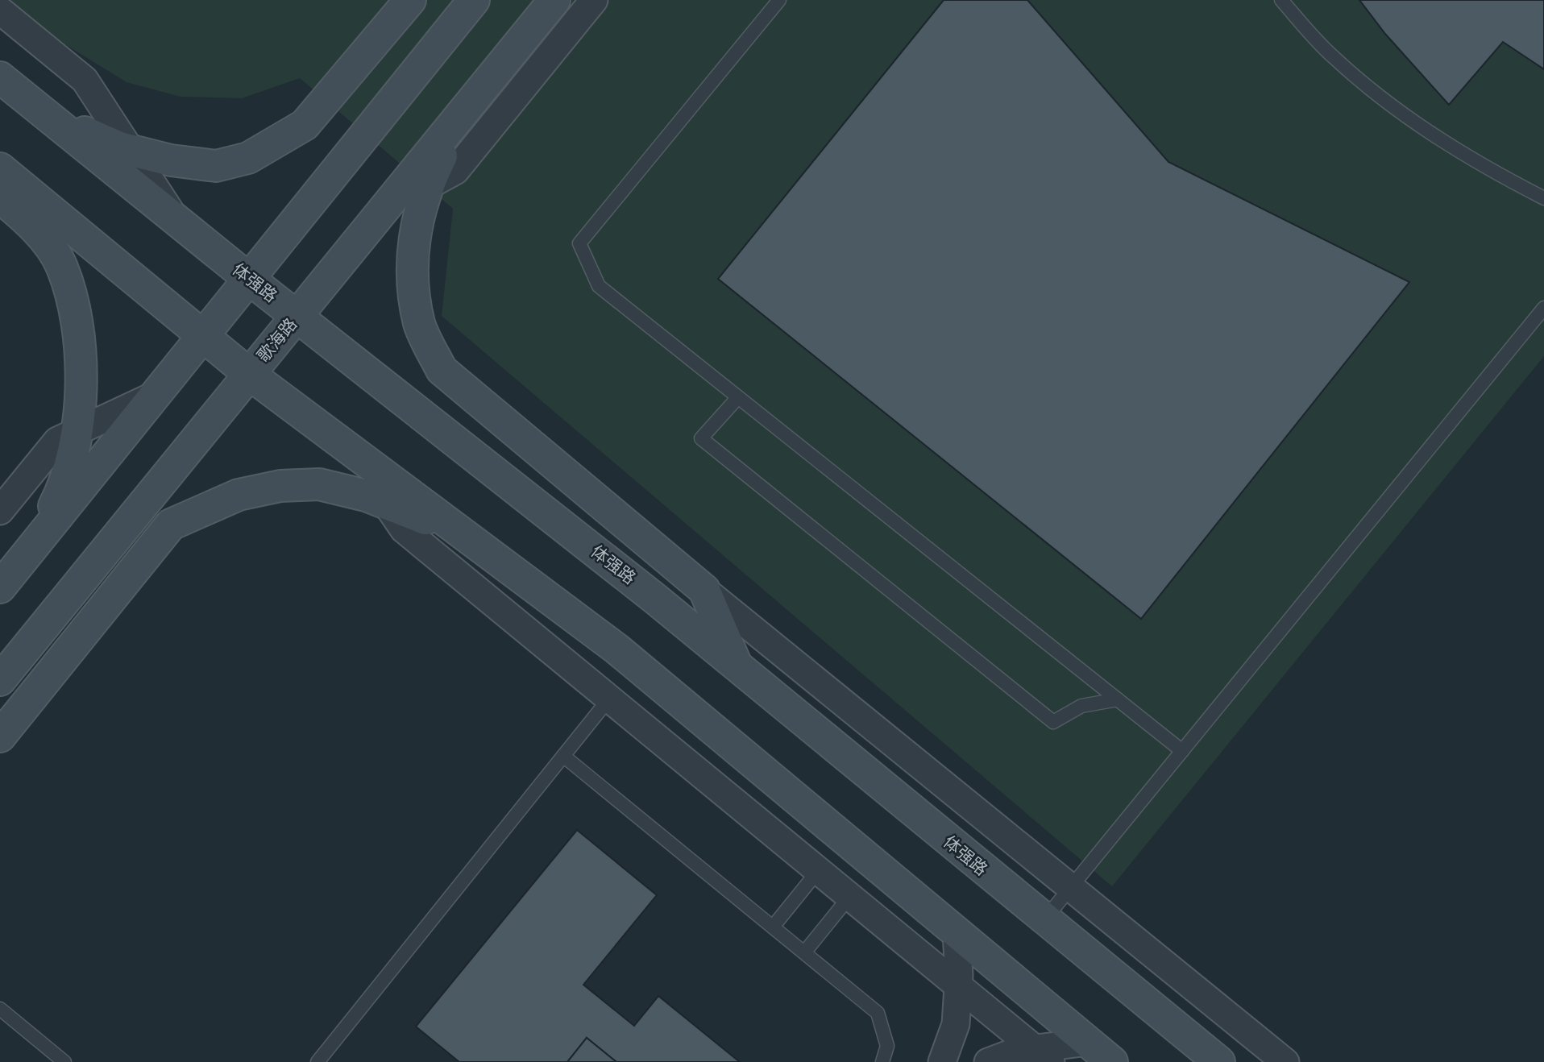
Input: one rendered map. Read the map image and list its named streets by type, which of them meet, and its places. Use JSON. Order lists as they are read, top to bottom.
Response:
{
  "streets": {
    "main road": ["体强路", "歌海路"]
  },
  "crossings": [
    ["体强路", "歌海路"]
  ]
}
